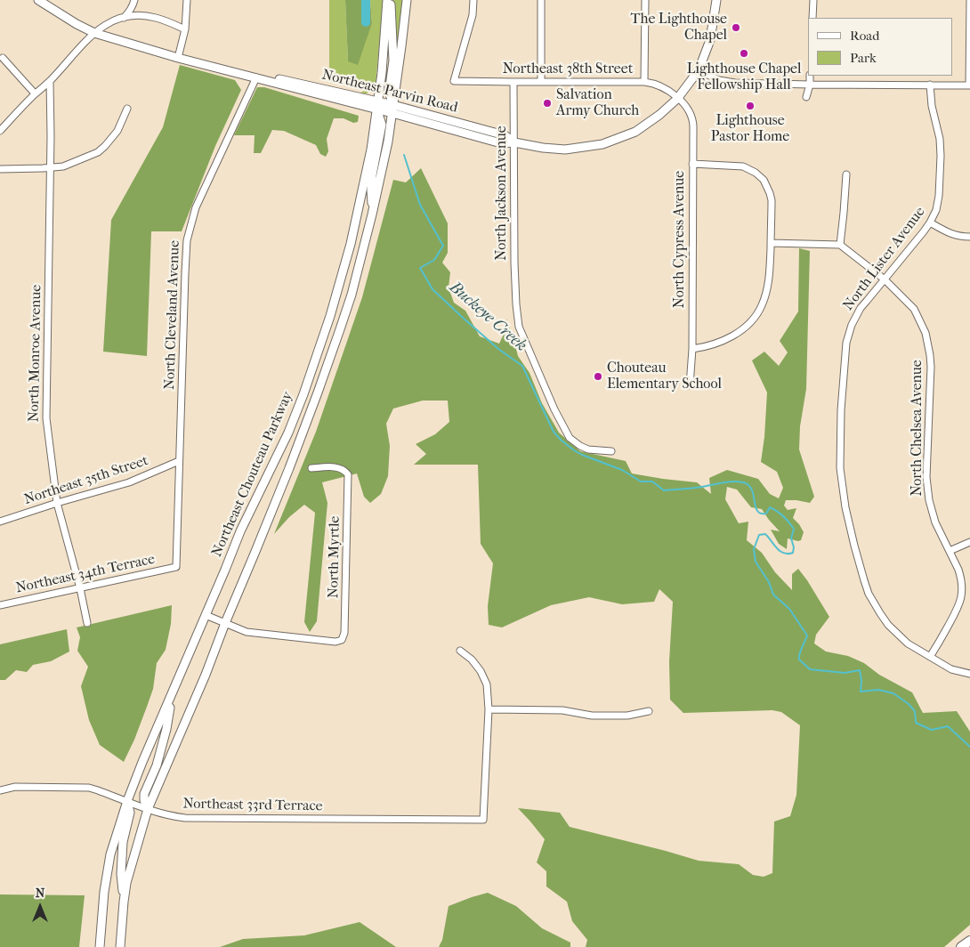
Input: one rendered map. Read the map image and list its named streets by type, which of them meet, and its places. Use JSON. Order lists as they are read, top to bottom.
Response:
{
  "streets": {
    "main road": ["Northeast Parvin Road", "Northeast Chouteau Parkway"],
    "street": [
      "Northeast 38th Street",
      "North Jackson Avenue",
      "North Cypress Avenue",
      "North Lister Avenue",
      "North Cleveland Avenue",
      "North Monroe Avenue",
      "North Chelsea Avenue",
      "Northeast 35th Street",
      "North Myrtle",
      "Northeast 34th Terrace",
      "Northeast 33rd Terrace"
    ]
  },
  "crossings": [
    ["Northeast 38th Street", "Northeast Parvin Road"],
    ["Northeast 38th Street", "North Jackson Avenue"],
    ["Northeast 38th Street", "North Cypress Avenue"],
    ["Northeast Parvin Road", "North Jackson Avenue"],
    ["Northeast Parvin Road", "North Cypress Avenue"],
    ["Northeast Parvin Road", "North Cleveland Avenue"],
    ["Northeast Parvin Road", "Northeast Chouteau Parkway"],
    ["North Lister Avenue", "North Chelsea Avenue"],
    ["North Cleveland Avenue", "Northeast 35th Street"],
    ["North Cleveland Avenue", "Northeast 34th Terrace"],
    ["North Monroe Avenue", "Northeast 35th Street"],
    ["North Monroe Avenue", "Northeast 34th Terrace"],
    ["Northeast Chouteau Parkway", "North Myrtle"],
    ["Northeast Chouteau Parkway", "Northeast 33rd Terrace"]
  ],
  "water": ["Buckeye Creek"],
  "places": [
    "The Lighthouse Chapel",
    "Lighthouse Chapel Fellowship Hall",
    "Salvation Army Church",
    "Lighthouse Pastor Home",
    "Chouteau Elementary School"
  ],
  "legend": ["Road", "Park"],
  "north": "top"
}
